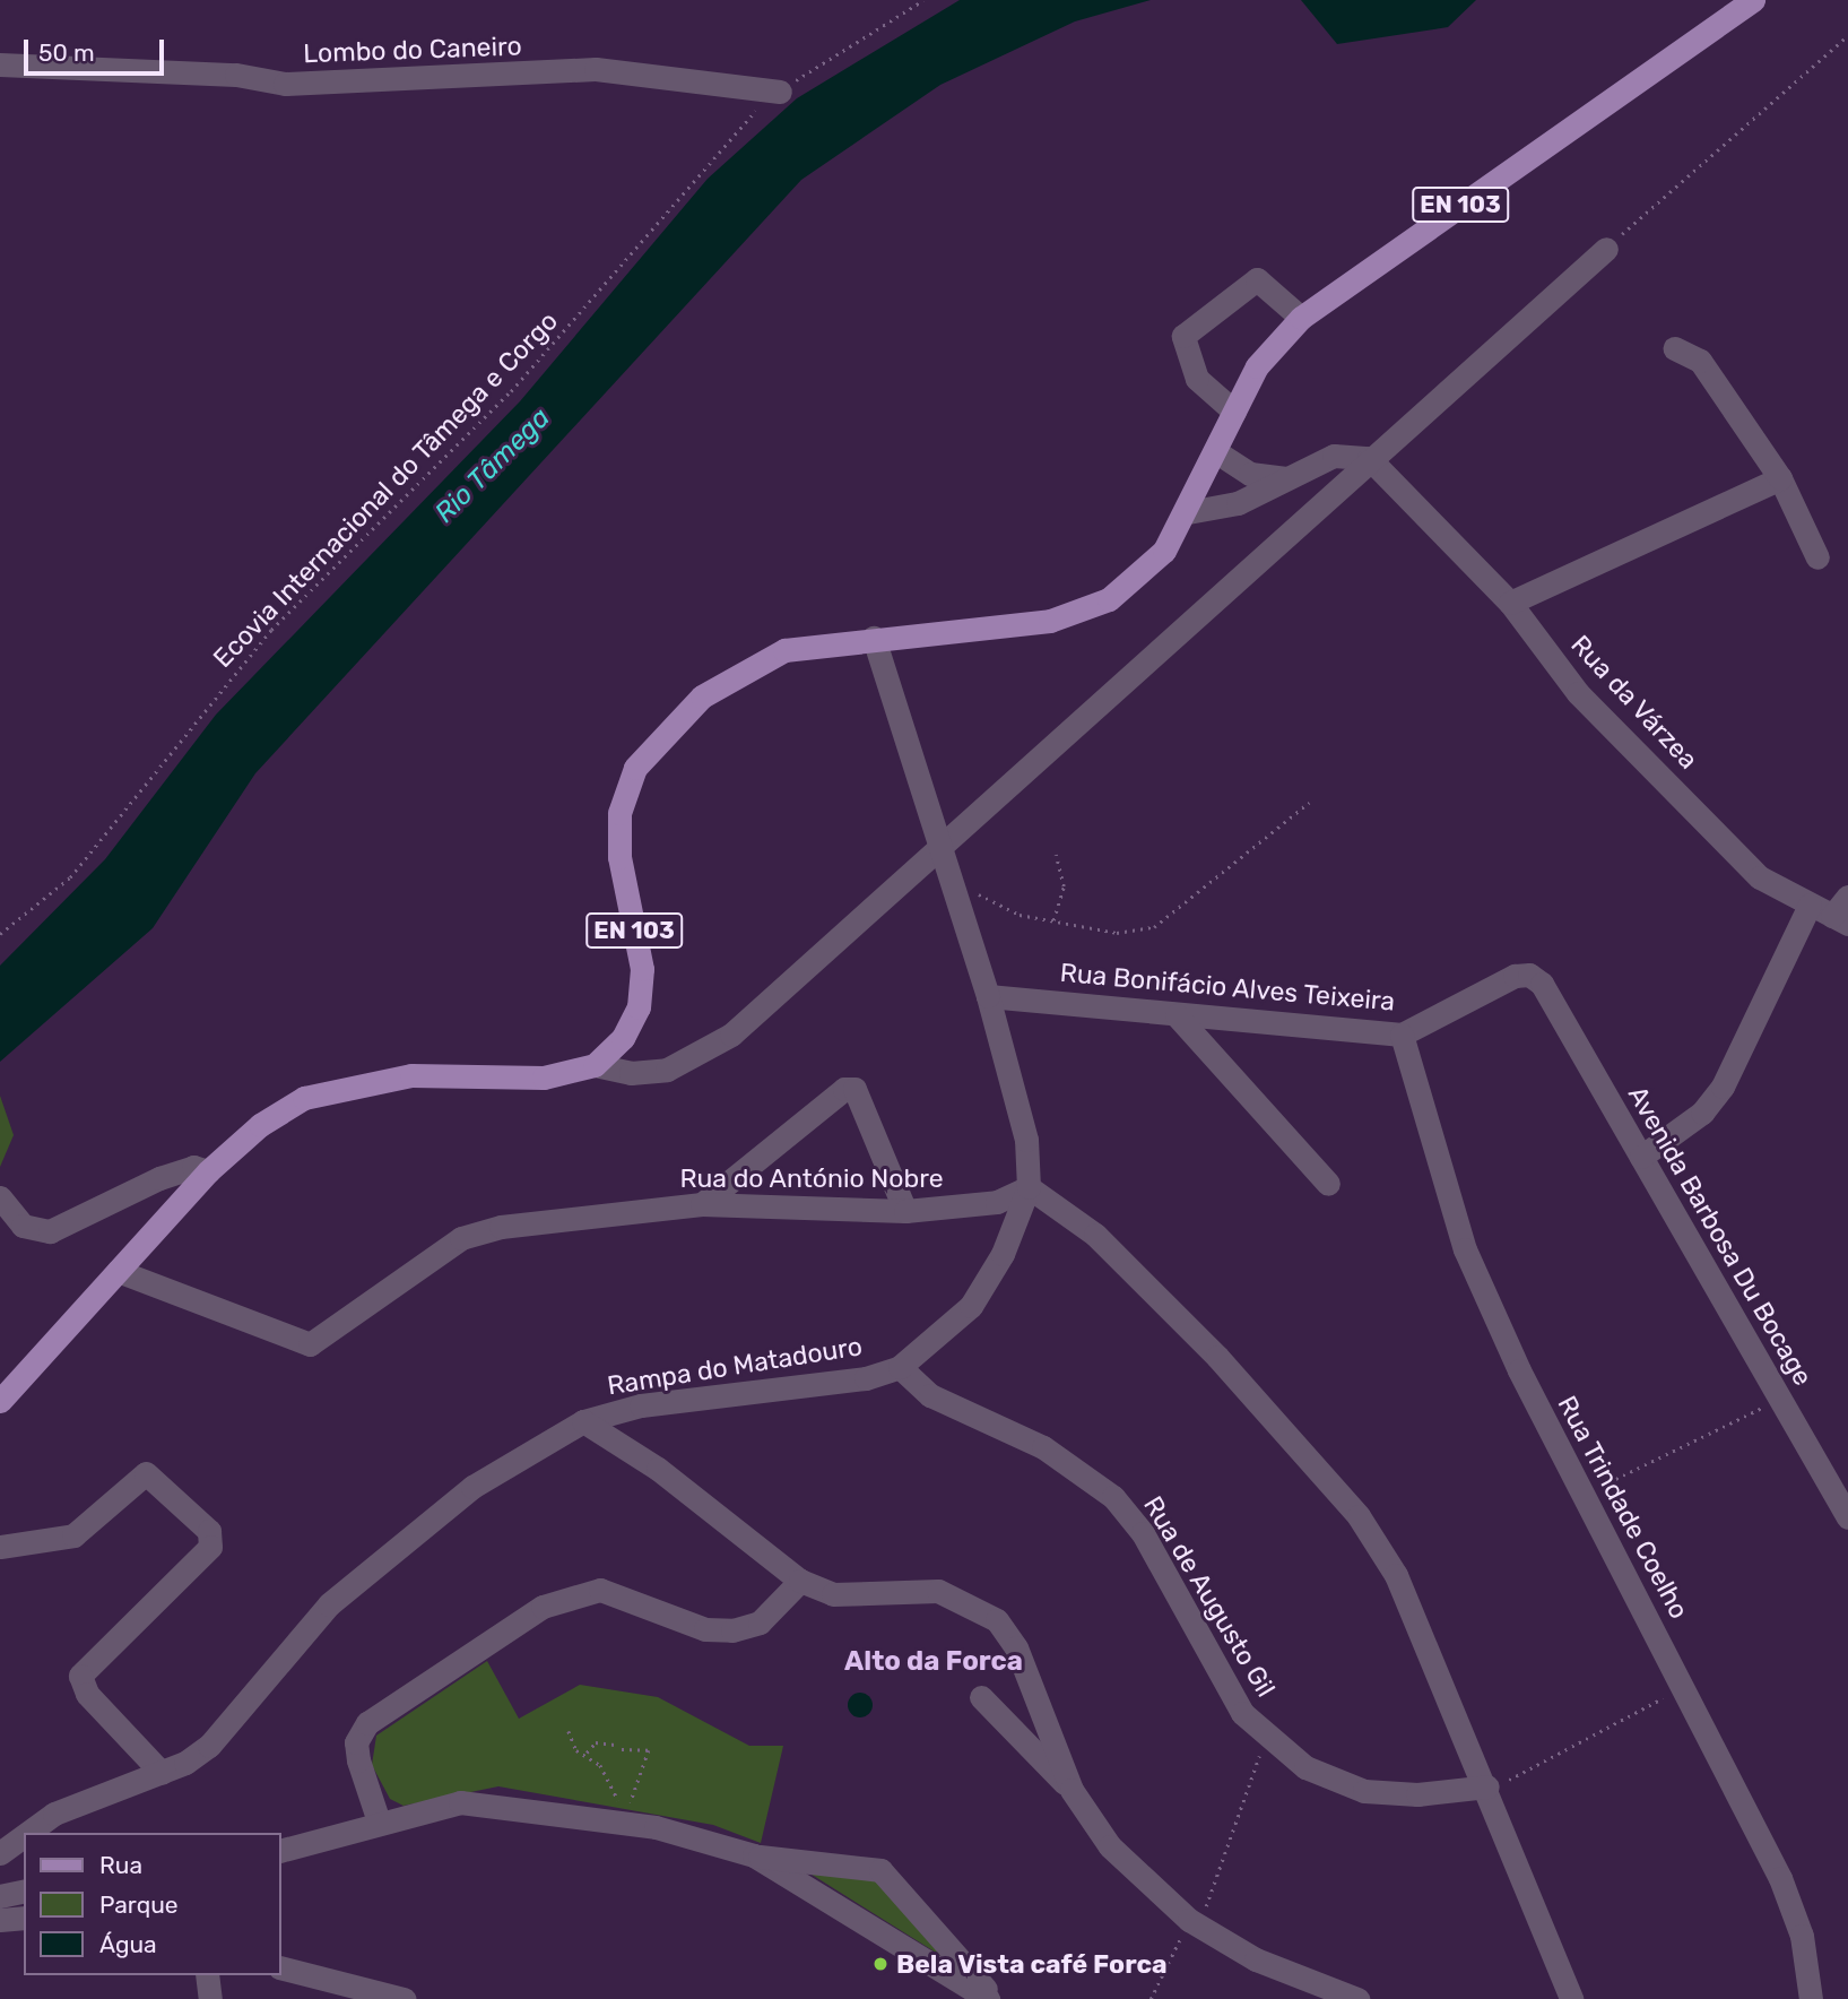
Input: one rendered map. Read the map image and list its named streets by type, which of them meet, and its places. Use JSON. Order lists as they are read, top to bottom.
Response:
{
  "streets": {
    "main road": ["EN 103"],
    "street": [
      "Lombo do Caneiro",
      "Rua da Várzea",
      "Rua Bonifácio Alves Teixeira",
      "Rua do António Nobre",
      "Avenida Barbosa Du Bocage",
      "Rampa do Matadouro",
      "Rua Trindade Coelho",
      "Rua de Augusto Gil"
    ],
    "path": ["Ecovia Internacional do Tâmega e Corgo"]
  },
  "crossings": [
    ["Lombo do Caneiro", "Ecovia Internacional do Tâmega e Corgo"],
    ["EN 103", "Rampa do Matadouro"],
    ["Rua Bonifácio Alves Teixeira", "Avenida Barbosa Du Bocage"],
    ["Rua Bonifácio Alves Teixeira", "Rampa do Matadouro"],
    ["Rua Bonifácio Alves Teixeira", "Rua Trindade Coelho"],
    ["Rua do António Nobre", "Rampa do Matadouro"],
    ["Rampa do Matadouro", "Rua de Augusto Gil"]
  ],
  "districts": ["Alto da Forca"],
  "water": ["Rio Tâmega"],
  "places": ["Bela Vista café Forca"],
  "legend": ["Rua", "Parque", "Água"],
  "scale_bar": "50 m"
}
